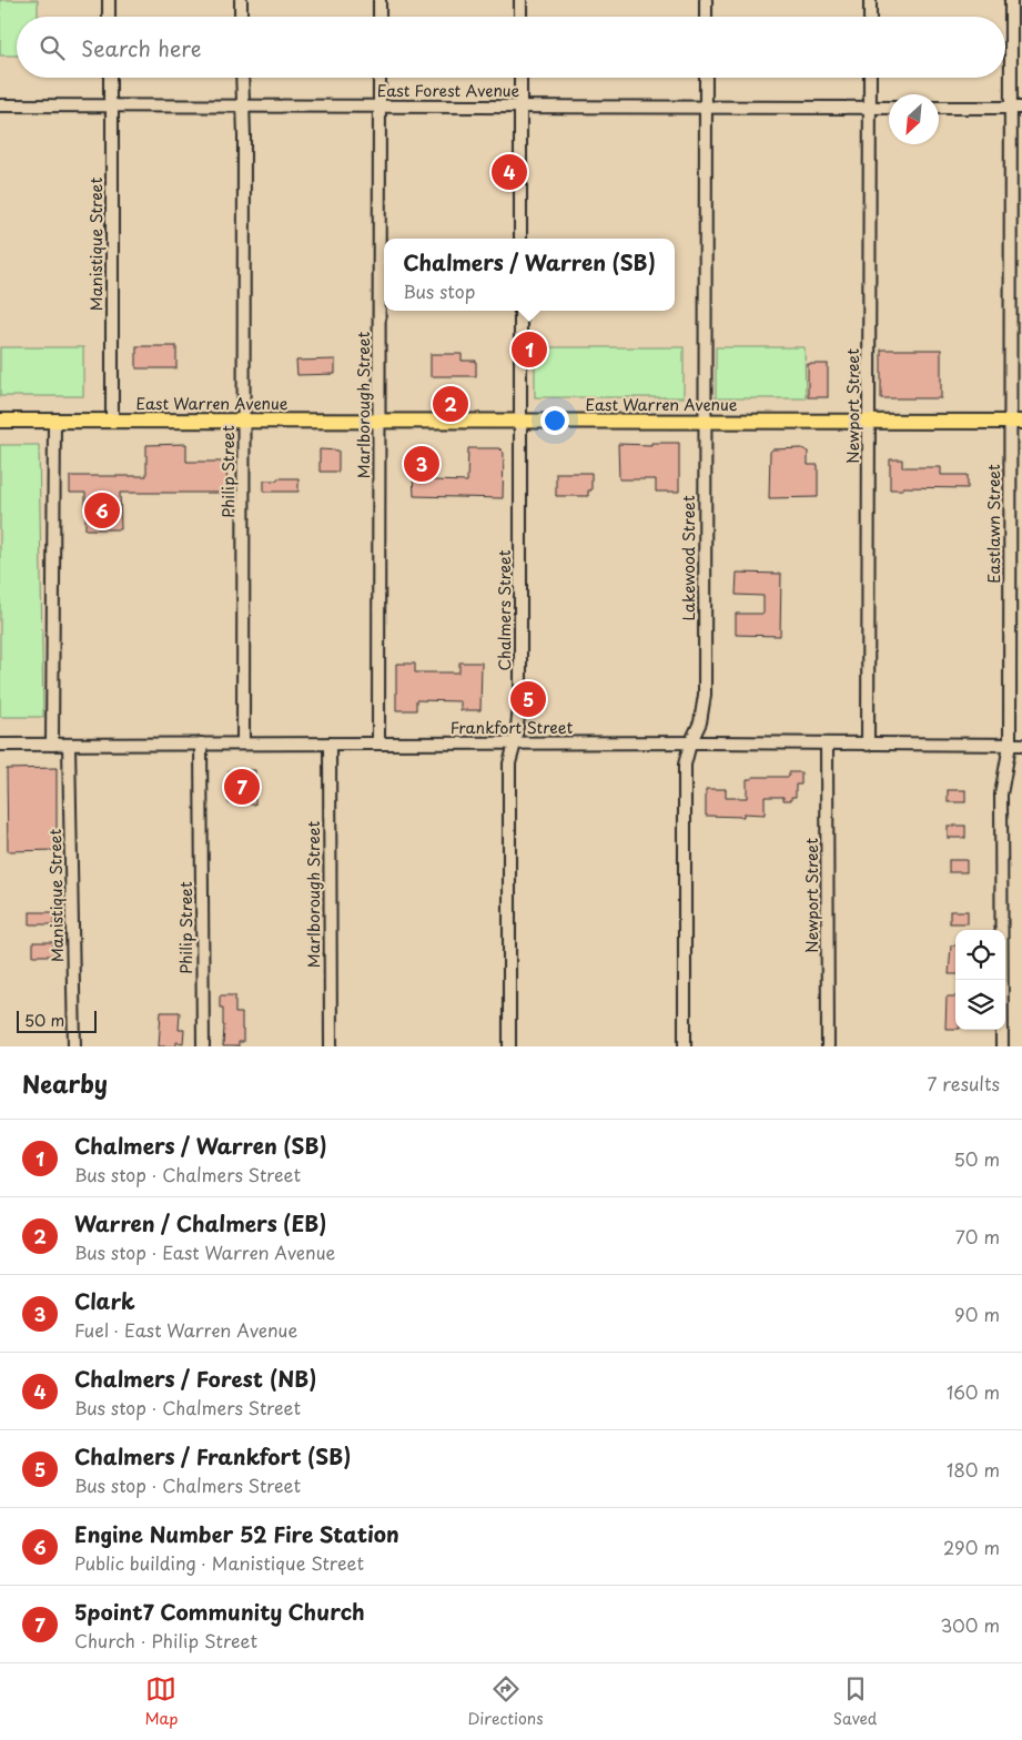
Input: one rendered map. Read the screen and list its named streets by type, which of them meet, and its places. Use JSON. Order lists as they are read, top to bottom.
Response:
{
  "streets": {
    "main road": ["East Warren Avenue"],
    "street": [
      "East Forest Avenue",
      "Manistique Street",
      "Marlborough Street",
      "Newport Street",
      "Philip Street",
      "Eastlawn Street",
      "Lakewood Street",
      "Chalmers Street",
      "Frankfort Street"
    ]
  },
  "crossings": [
    ["East Forest Avenue", "Manistique Street"],
    ["East Forest Avenue", "Marlborough Street"],
    ["East Forest Avenue", "Newport Street"],
    ["East Forest Avenue", "Philip Street"],
    ["East Forest Avenue", "Lakewood Street"],
    ["Manistique Street", "East Warren Avenue"],
    ["Manistique Street", "Frankfort Street"],
    ["East Warren Avenue", "Marlborough Street"],
    ["East Warren Avenue", "Newport Street"],
    ["East Warren Avenue", "Philip Street"],
    ["East Warren Avenue", "Eastlawn Street"],
    ["East Warren Avenue", "Lakewood Street"],
    ["East Warren Avenue", "Chalmers Street"],
    ["Marlborough Street", "Frankfort Street"],
    ["Newport Street", "Frankfort Street"],
    ["Philip Street", "Frankfort Street"],
    ["Eastlawn Street", "Frankfort Street"],
    ["Lakewood Street", "Frankfort Street"],
    ["Chalmers Street", "Frankfort Street"]
  ],
  "scale_bar": "50 m",
  "north": "bottom left",
  "page": {
    "search": "Search here",
    "pins": [
      "4",
      "1",
      "2",
      "3",
      "6",
      "5",
      "7"
    ],
    "popup": ["Chalmers / Warren (SB)", "Bus stop"],
    "scale": "50 m",
    "heading": ["Nearby", "7 results"],
    "list": [
      {
        "mark": "1",
        "name": "Chalmers / Warren (SB)",
        "note": "Bus stop · Chalmers Street",
        "value": "50 m"
      },
      {
        "mark": "2",
        "name": "Warren / Chalmers (EB)",
        "note": "Bus stop · East Warren Avenue",
        "value": "70 m"
      },
      {
        "mark": "3",
        "name": "Clark",
        "note": "Fuel · East Warren Avenue",
        "value": "90 m"
      },
      {
        "mark": "4",
        "name": "Chalmers / Forest (NB)",
        "note": "Bus stop · Chalmers Street",
        "value": "160 m"
      },
      {
        "mark": "5",
        "name": "Chalmers / Frankfort (SB)",
        "note": "Bus stop · Chalmers Street",
        "value": "180 m"
      },
      {
        "mark": "6",
        "name": "Engine Number 52 Fire Station",
        "note": "Public building · Manistique Street",
        "value": "290 m"
      },
      {
        "mark": "7",
        "name": "5point7 Community Church",
        "note": "Church · Philip Street",
        "value": "300 m"
      }
    ],
    "nav": ["Map", "Directions", "Saved"]
  }
}
